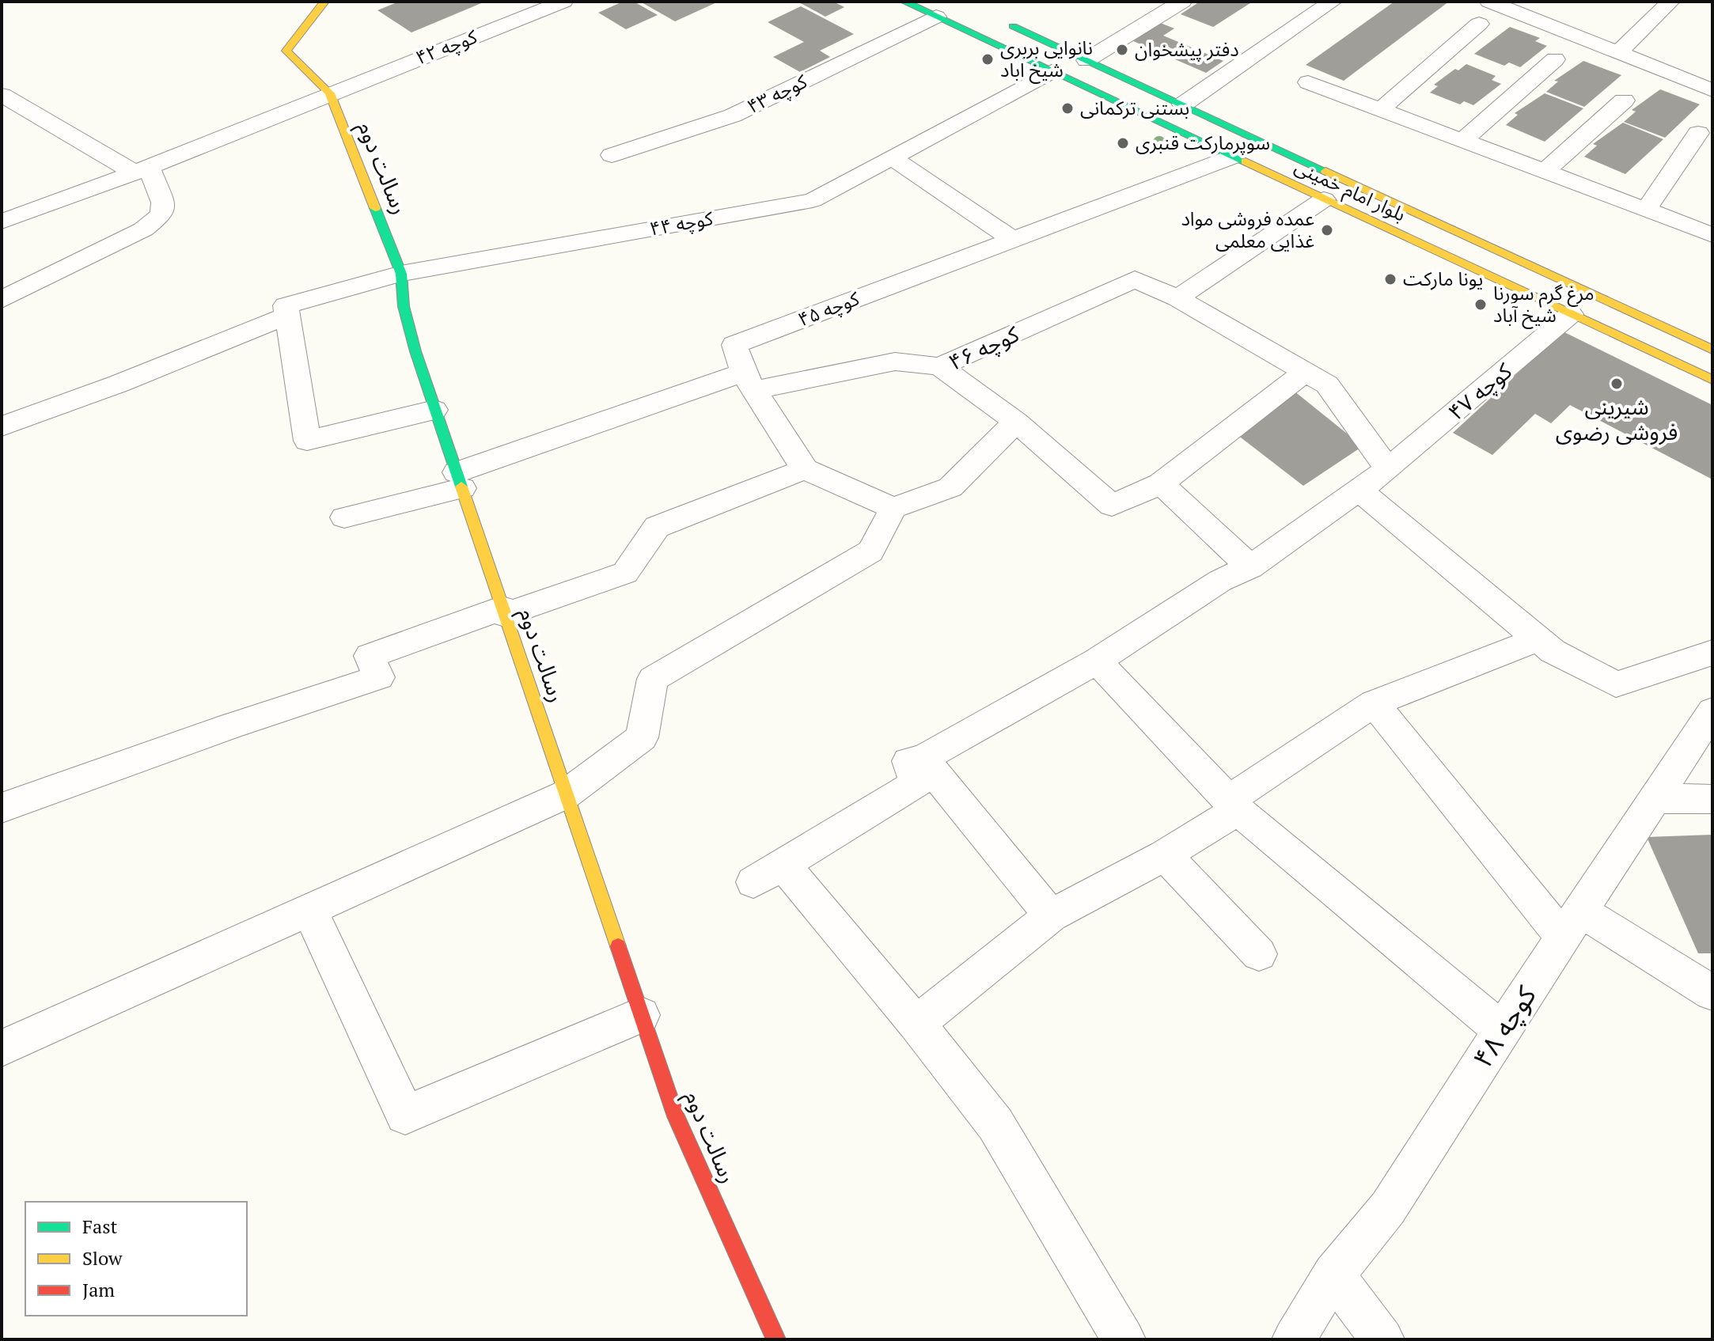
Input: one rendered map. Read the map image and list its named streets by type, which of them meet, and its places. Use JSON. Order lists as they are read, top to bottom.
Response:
{
  "streets": {
    "main road": ["رسالت دوم", "بلوار امام خمینی"],
    "street": [
      "کوچه ۴۲",
      "کوچه ۴۳",
      "کوچه ۴۴",
      "کوچه ۴۵",
      "کوچه ۴۶",
      "کوچه ۴۷",
      "کوچه ۴۸"
    ]
  },
  "crossings": [
    ["کوچه ۴۲", "رسالت دوم"],
    ["کوچه ۴۳", "بلوار امام خمینی"],
    ["رسالت دوم", "کوچه ۴۴"],
    ["بلوار امام خمینی", "کوچه ۴۴"],
    ["بلوار امام خمینی", "کوچه ۴۵"],
    ["بلوار امام خمینی", "کوچه ۴۷"],
    ["کوچه ۴۶", "کوچه ۴۷"]
  ],
  "places": [
    "دفتر پیشخوان",
    "نانوایی بربری شیخ اباد",
    "بستنی ترکمانی",
    "سوپرمارکت قنبری",
    "عمده فروشی مواد غذایی معلمی",
    "یونا مارکت",
    "مرغ گرم سورنا شیخ آباد",
    "شیرینی فروشی رضوی"
  ],
  "legend": ["Fast", "Slow", "Jam"]
}
